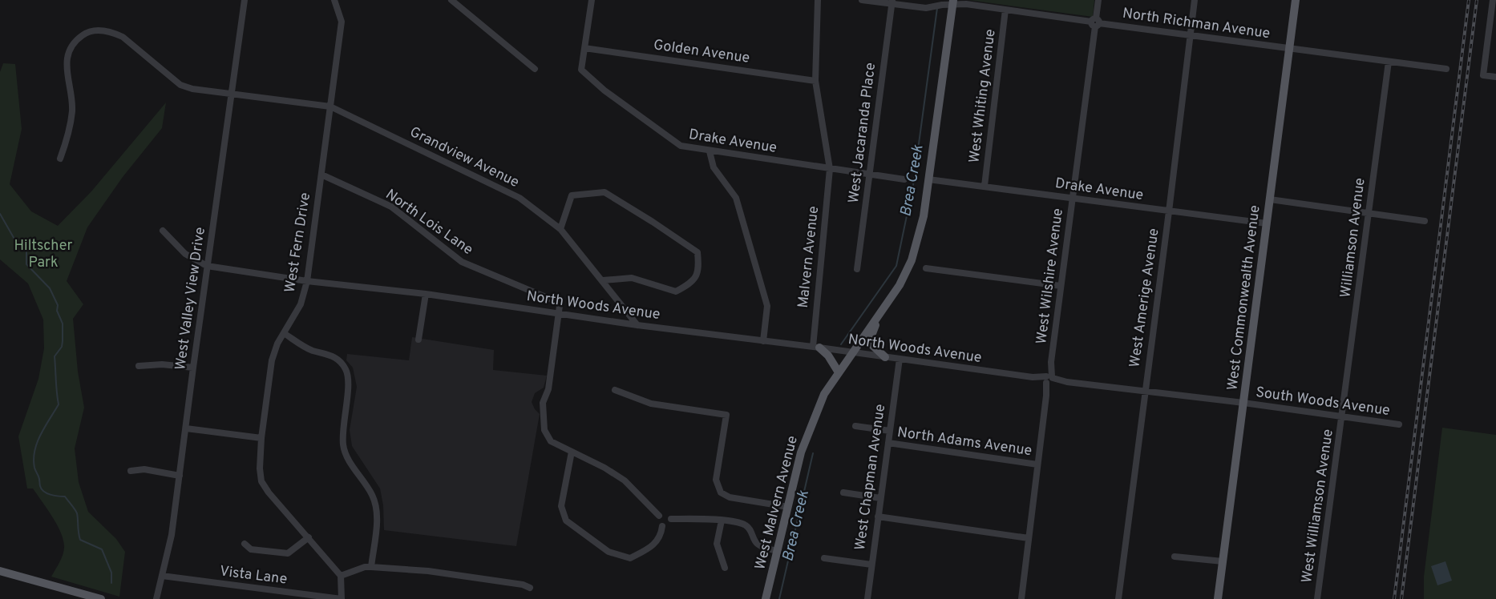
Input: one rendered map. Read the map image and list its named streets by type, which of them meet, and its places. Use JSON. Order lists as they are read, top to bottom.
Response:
{
  "streets": {
    "main road": ["West Commonwealth Avenue", "West Malvern Avenue"],
    "street": [
      "North Richman Avenue",
      "Golden Avenue",
      "West Whiting Avenue",
      "West Jacaranda Place",
      "Drake Avenue",
      "Grandview Avenue",
      "North Lois Lane",
      "Williamson Avenue",
      "West Fern Drive",
      "Malvern Avenue",
      "West Wilshire Avenue",
      "West Amerige Avenue",
      "West Valley View Drive",
      "North Woods Avenue",
      "South Woods Avenue",
      "North Adams Avenue",
      "West Chapman Avenue",
      "West Williamson Avenue",
      "Vista Lane"
    ]
  },
  "crossings": [
    ["North Richman Avenue", "West Whiting Avenue"],
    ["North Richman Avenue", "West Jacaranda Place"],
    ["North Richman Avenue", "Williamson Avenue"],
    ["North Richman Avenue", "West Wilshire Avenue"],
    ["North Richman Avenue", "West Amerige Avenue"],
    ["North Richman Avenue", "West Commonwealth Avenue"],
    ["Golden Avenue", "Drake Avenue"],
    ["West Whiting Avenue", "Drake Avenue"],
    ["West Jacaranda Place", "Drake Avenue"],
    ["Drake Avenue", "Malvern Avenue"],
    ["Drake Avenue", "West Wilshire Avenue"],
    ["Drake Avenue", "West Amerige Avenue"],
    ["Drake Avenue", "West Commonwealth Avenue"],
    ["Grandview Avenue", "West Fern Drive"],
    ["Grandview Avenue", "West Valley View Drive"],
    ["Grandview Avenue", "North Woods Avenue"],
    ["North Lois Lane", "West Fern Drive"],
    ["North Lois Lane", "North Woods Avenue"],
    ["Williamson Avenue", "South Woods Avenue"],
    ["Williamson Avenue", "West Williamson Avenue"],
    ["West Fern Drive", "North Woods Avenue"],
    ["Malvern Avenue", "North Woods Avenue"],
    ["West Wilshire Avenue", "North Woods Avenue"],
    ["West Wilshire Avenue", "North Adams Avenue"],
    ["West Amerige Avenue", "North Woods Avenue"],
    ["West Commonwealth Avenue", "North Woods Avenue"],
    ["West Commonwealth Avenue", "South Woods Avenue"],
    ["West Valley View Drive", "North Woods Avenue"],
    ["West Valley View Drive", "Vista Lane"],
    ["North Woods Avenue", "South Woods Avenue"],
    ["North Woods Avenue", "West Chapman Avenue"],
    ["South Woods Avenue", "West Williamson Avenue"],
    ["North Adams Avenue", "West Chapman Avenue"]
  ],
  "water": ["Brea Creek"],
  "parks": ["Hiltscher Park"]
}
